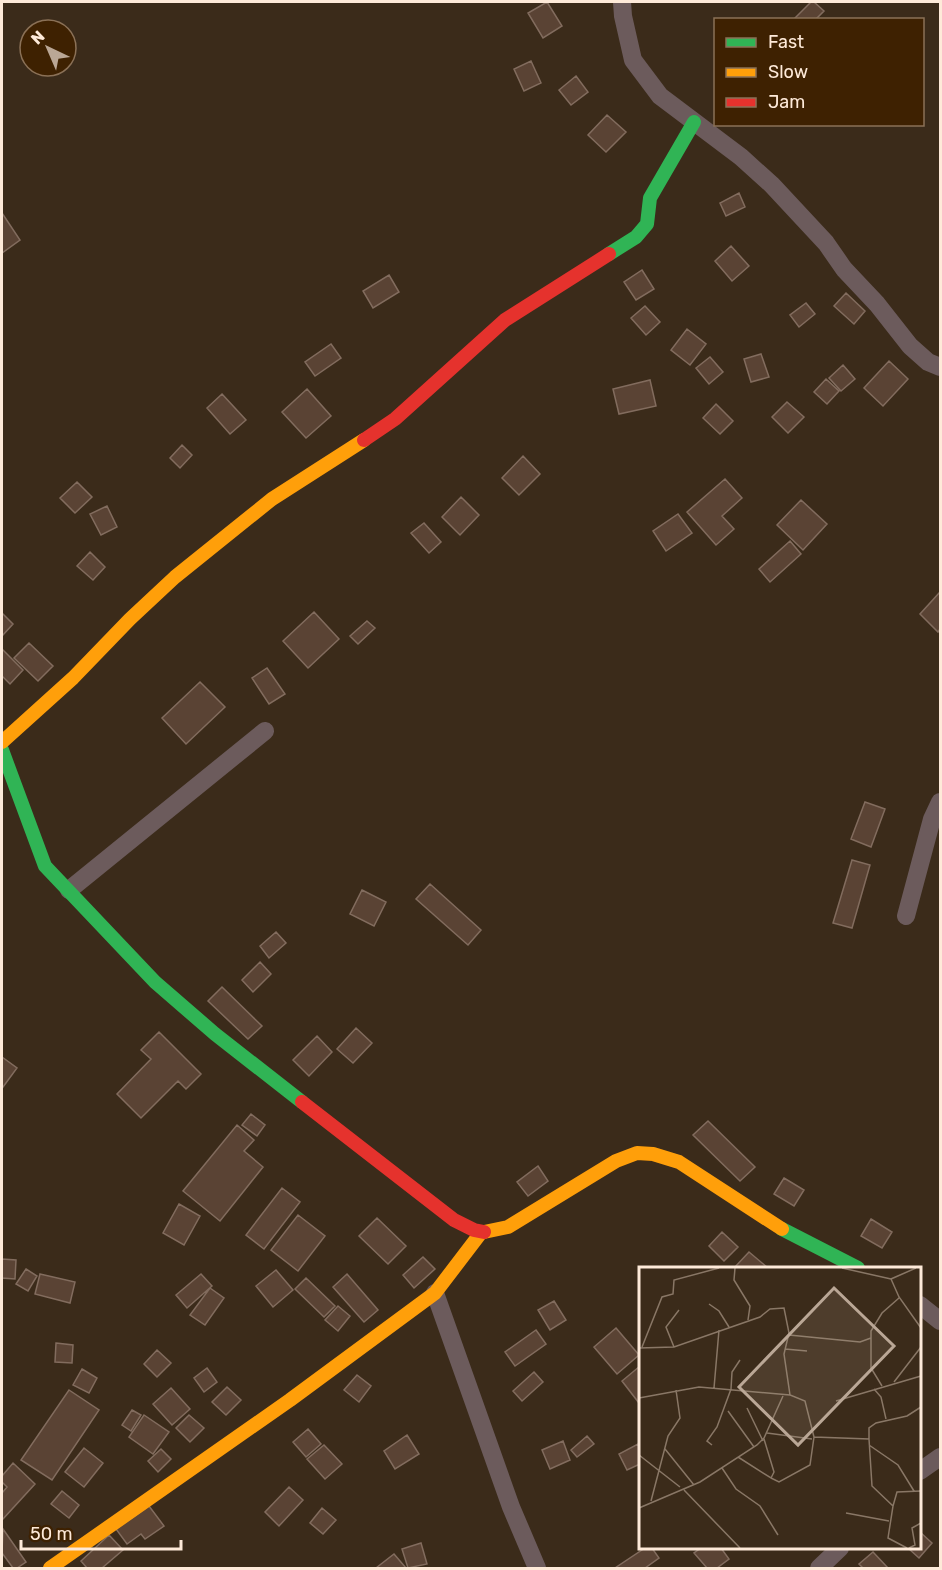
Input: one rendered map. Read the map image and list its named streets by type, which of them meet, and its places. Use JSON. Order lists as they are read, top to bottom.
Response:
{
  "legend": ["Fast", "Slow", "Jam"],
  "scale_bar": "50 m",
  "north": "top left"
}
